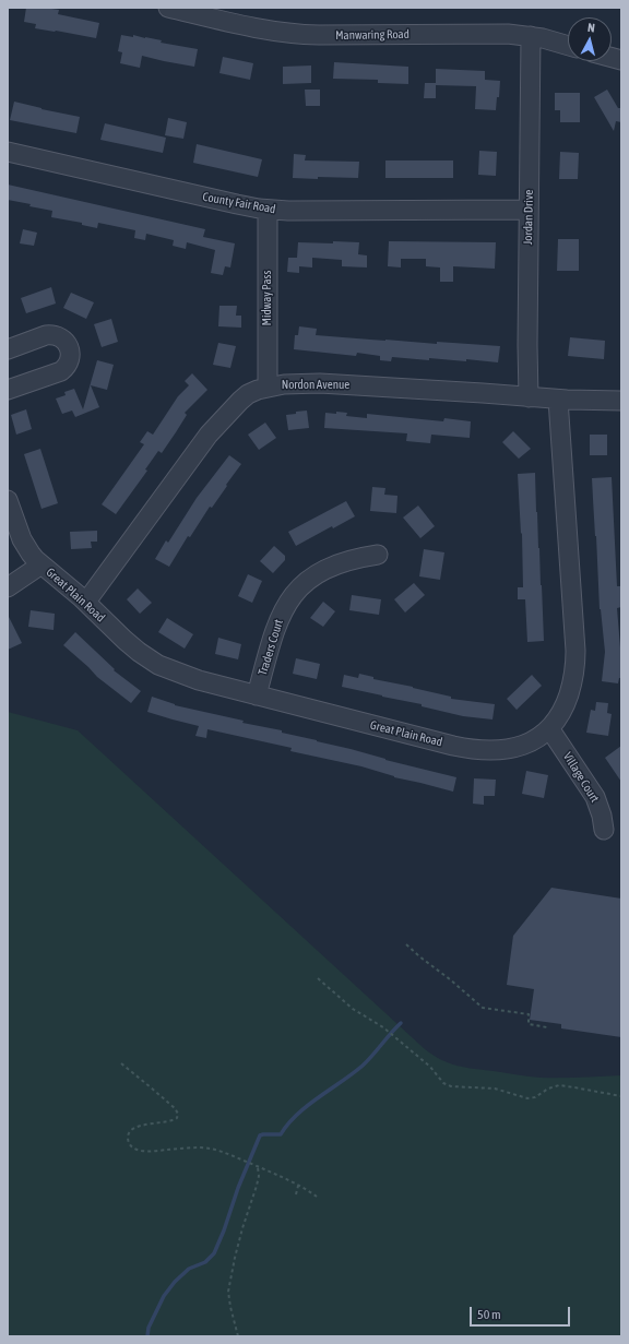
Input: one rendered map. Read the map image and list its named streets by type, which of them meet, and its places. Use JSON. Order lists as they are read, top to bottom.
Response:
{
  "streets": {
    "street": [
      "Manwaring Road",
      "County Fair Road",
      "Jordan Drive",
      "Midway Pass",
      "Nordon Avenue",
      "Great Plain Road",
      "Traders Court",
      "Village Court"
    ]
  },
  "crossings": [
    ["Manwaring Road", "Jordan Drive"],
    ["County Fair Road", "Jordan Drive"],
    ["County Fair Road", "Midway Pass"],
    ["Jordan Drive", "Nordon Avenue"],
    ["Midway Pass", "Nordon Avenue"],
    ["Nordon Avenue", "Great Plain Road"],
    ["Great Plain Road", "Traders Court"],
    ["Great Plain Road", "Village Court"]
  ],
  "scale_bar": "50 m",
  "north": "top"
}
